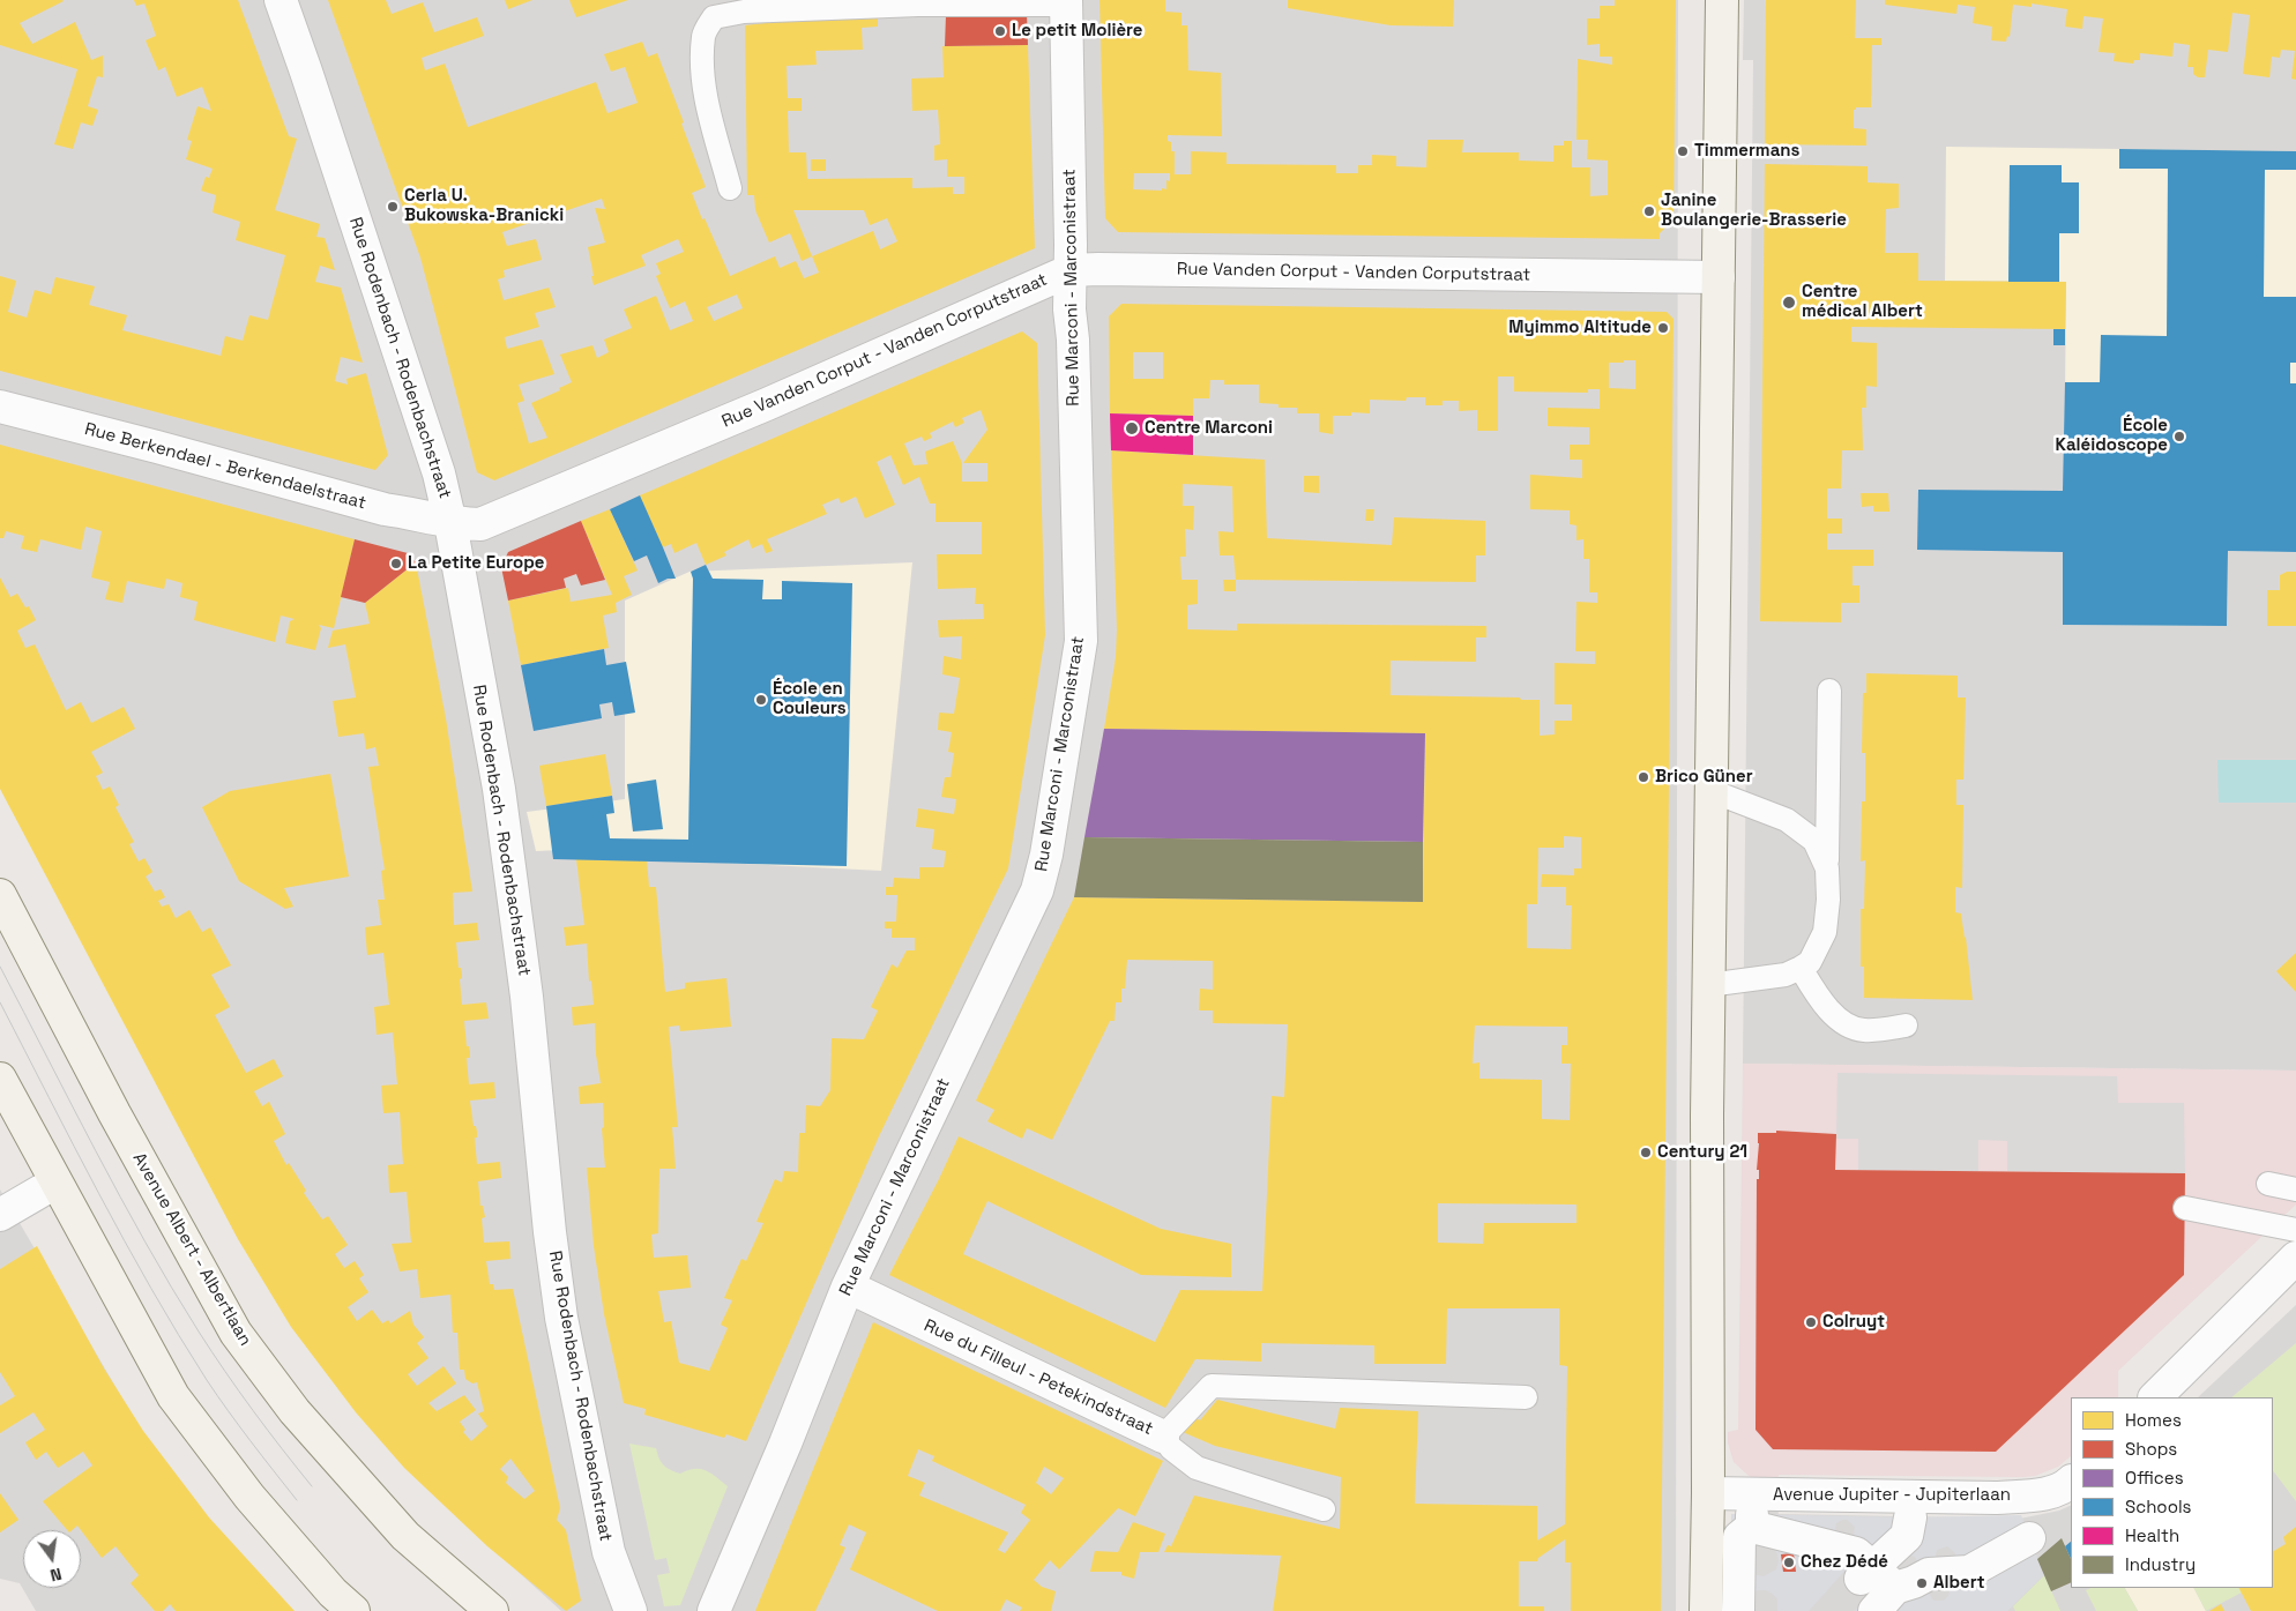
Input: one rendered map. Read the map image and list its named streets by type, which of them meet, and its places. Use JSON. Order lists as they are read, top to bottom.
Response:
{
  "streets": {
    "main road": ["Avenue Albert - Albertlaan"],
    "street": [
      "Rue Vanden Corput - Vanden Corputstraat",
      "Rue Marconi - Marconistraat",
      "Rue Rodenbach - Rodenbachstraat",
      "Rue Berkendael - Berkendaelstraat",
      "Rue du Filleul - Petekindstraat",
      "Avenue Jupiter - Jupiterlaan"
    ]
  },
  "crossings": [
    ["Rue Vanden Corput - Vanden Corputstraat", "Rue Marconi - Marconistraat"],
    ["Rue Vanden Corput - Vanden Corputstraat", "Rue Rodenbach - Rodenbachstraat"],
    ["Rue Vanden Corput - Vanden Corputstraat", "Rue Berkendael - Berkendaelstraat"],
    ["Rue Marconi - Marconistraat", "Rue du Filleul - Petekindstraat"],
    ["Rue Rodenbach - Rodenbachstraat", "Rue Berkendael - Berkendaelstraat"]
  ],
  "places": [
    "Le petit Molière",
    "Timmermans",
    "Cerla U. Bukowska-Branicki",
    "Janine Boulangerie-Brasserie",
    "Centre médical Albert",
    "Myimmo Altitude",
    "Centre Marconi",
    "École Kaléidoscope",
    "La Petite Europe",
    "École en Couleurs",
    "Brico Güner",
    "Century 21",
    "Colruyt",
    "Chez Dédé",
    "Albert"
  ],
  "legend": [
    "Homes",
    "Shops",
    "Offices",
    "Schools",
    "Health",
    "Industry"
  ],
  "north": "bottom"
}
